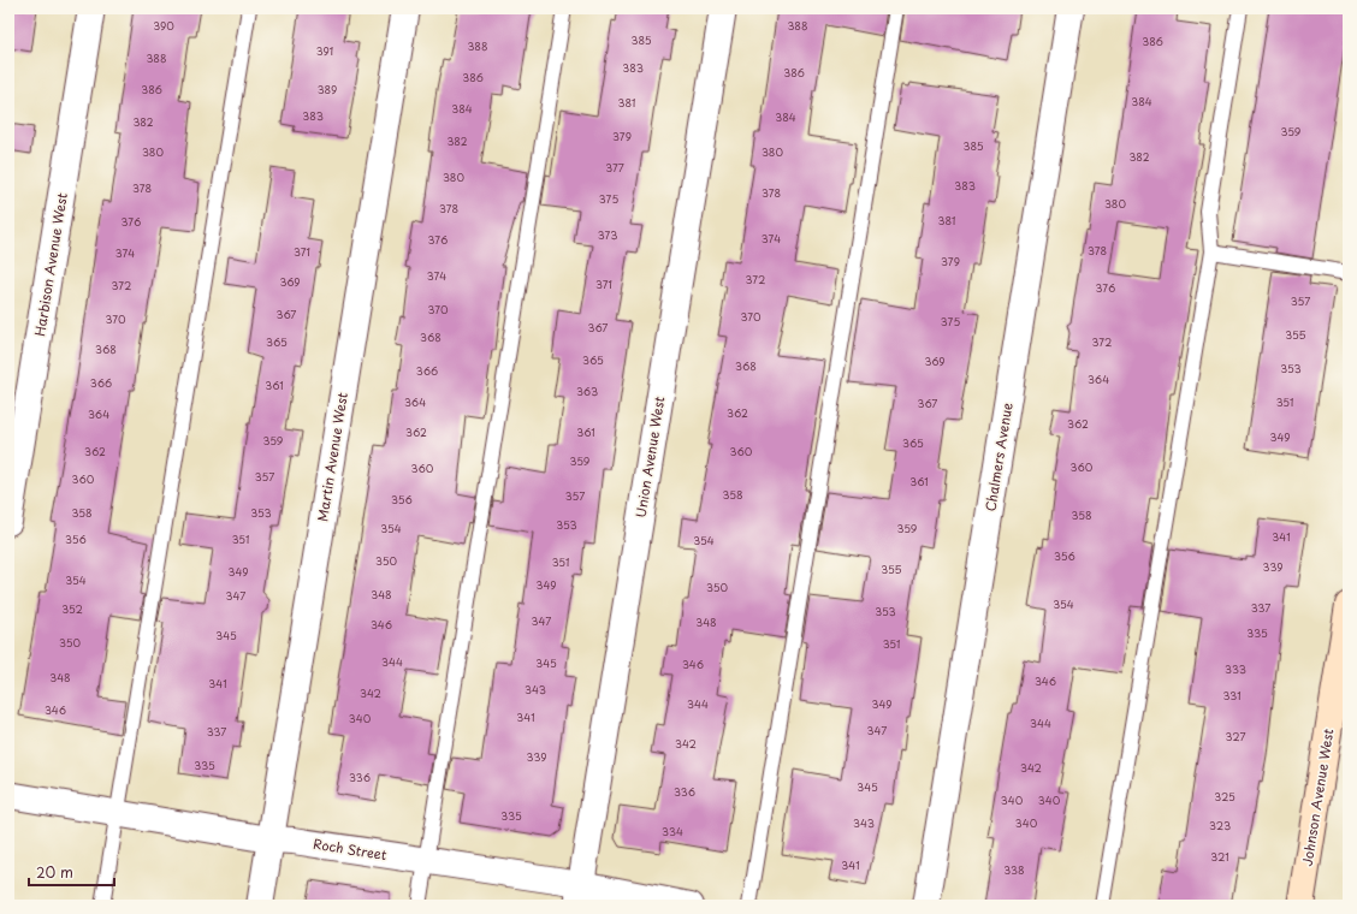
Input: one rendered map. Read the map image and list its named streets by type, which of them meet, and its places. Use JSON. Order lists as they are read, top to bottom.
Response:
{
  "streets": {
    "main road": ["Johnson Avenue West"],
    "street": [
      "Harbison Avenue West",
      "Martin Avenue West",
      "Union Avenue West",
      "Chalmers Avenue",
      "Roch Street"
    ]
  },
  "crossings": [
    ["Martin Avenue West", "Roch Street"],
    ["Union Avenue West", "Roch Street"]
  ],
  "house_numbers": [
    "390",
    "388",
    "385",
    "386",
    "388",
    "391",
    "388",
    "383",
    "386",
    "386",
    "386",
    "389",
    "384",
    "381",
    "384",
    "383",
    "384",
    "382",
    "359",
    "379",
    "382",
    "385",
    "380",
    "380",
    "382",
    "377",
    "380",
    "383",
    "378",
    "378",
    "375",
    "380",
    "378",
    "381",
    "376",
    "373",
    "374",
    "376",
    "378",
    "371",
    "374",
    "379",
    "374",
    "372",
    "369",
    "371",
    "372",
    "376",
    "357",
    "370",
    "367",
    "370",
    "370",
    "375",
    "367",
    "355",
    "368",
    "365",
    "372",
    "368",
    "365",
    "369",
    "368",
    "353",
    "366",
    "364",
    "366",
    "361",
    "363",
    "364",
    "351",
    "367",
    "362",
    "364",
    "362",
    "362",
    "361",
    "349",
    "359",
    "365",
    "362",
    "360",
    "359",
    "360",
    "360",
    "357",
    "360",
    "361",
    "358",
    "357",
    "356",
    "358",
    "353",
    "358",
    "353",
    "354",
    "359",
    "341",
    "356",
    "351",
    "354",
    "356",
    "350",
    "351",
    "339",
    "355",
    "349",
    "354",
    "349",
    "350",
    "348",
    "347",
    "354",
    "337",
    "352",
    "353",
    "347",
    "348",
    "346",
    "335",
    "345",
    "350",
    "351",
    "344",
    "345",
    "346",
    "333",
    "348",
    "346",
    "341",
    "343",
    "342",
    "331",
    "344",
    "349",
    "346",
    "341",
    "340",
    "344",
    "347",
    "337",
    "327",
    "342",
    "339",
    "335",
    "342",
    "336",
    "345",
    "336",
    "325",
    "340",
    "340",
    "335",
    "343",
    "340",
    "323",
    "334",
    "321",
    "341",
    "338"
  ],
  "scale_bar": "20 m"
}
